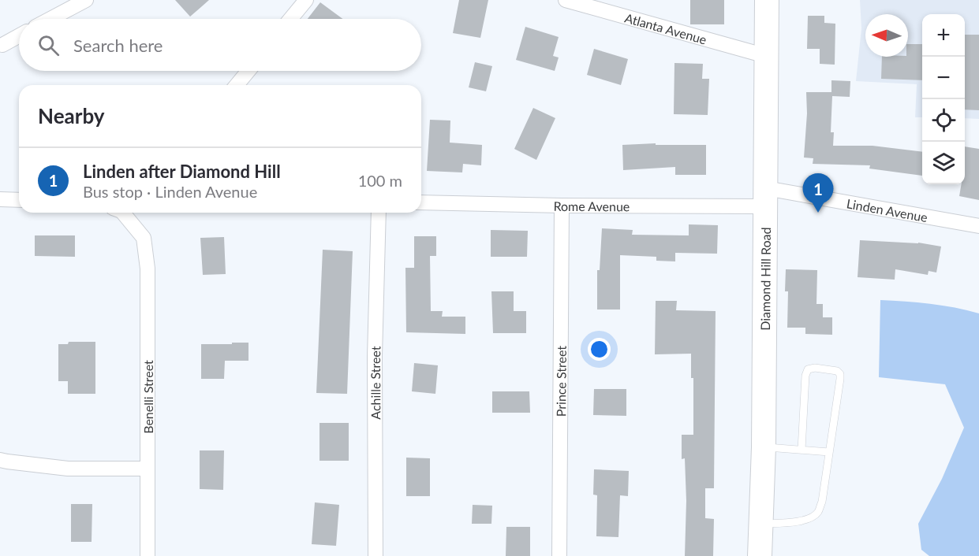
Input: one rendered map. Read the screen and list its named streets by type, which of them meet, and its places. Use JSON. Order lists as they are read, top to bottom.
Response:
{
  "streets": {
    "main road": ["Diamond Hill Road"],
    "street": [
      "Atlanta Avenue",
      "Rome Avenue",
      "Linden Avenue",
      "Prince Street",
      "Achille Street",
      "Benelli Street"
    ]
  },
  "crossings": [
    ["Atlanta Avenue", "Diamond Hill Road"],
    ["Rome Avenue", "Linden Avenue"],
    ["Rome Avenue", "Diamond Hill Road"],
    ["Rome Avenue", "Prince Street"],
    ["Linden Avenue", "Diamond Hill Road"]
  ],
  "north": "left",
  "page": {
    "map_buttons": ["+", "−"],
    "search": "Search here",
    "heading": "Nearby",
    "list": [
      {
        "mark": "1",
        "name": "Linden after Diamond Hill",
        "note": "Bus stop · Linden Avenue",
        "value": "100 m"
      }
    ],
    "pins": "1"
  }
}
